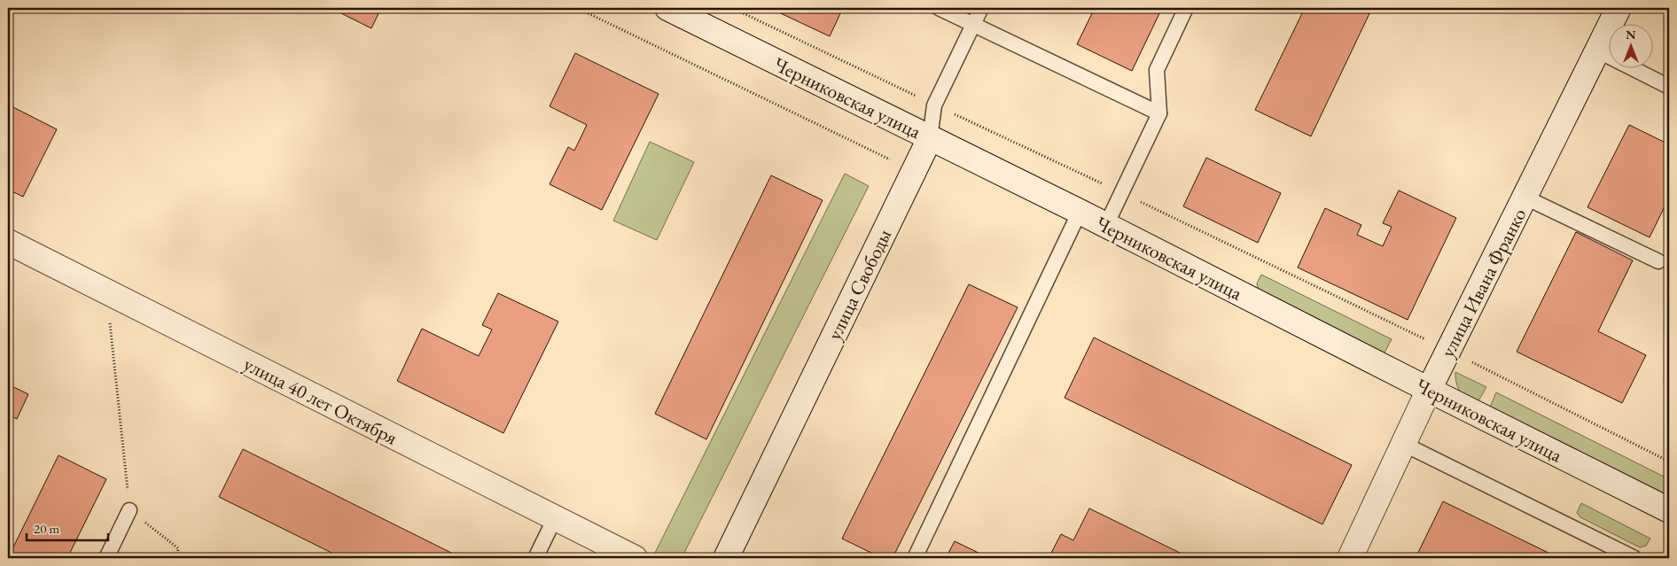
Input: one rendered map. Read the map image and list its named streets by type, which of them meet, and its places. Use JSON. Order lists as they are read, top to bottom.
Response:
{
  "streets": {
    "street": [
      "Черниковская улица",
      "улица Ивана Франко",
      "улица Свободы",
      "улица 40 лет Октября"
    ]
  },
  "crossings": [
    ["Черниковская улица", "улица Ивана Франко"],
    ["Черниковская улица", "улица Свободы"]
  ],
  "scale_bar": "20 m",
  "north": "top"
}
